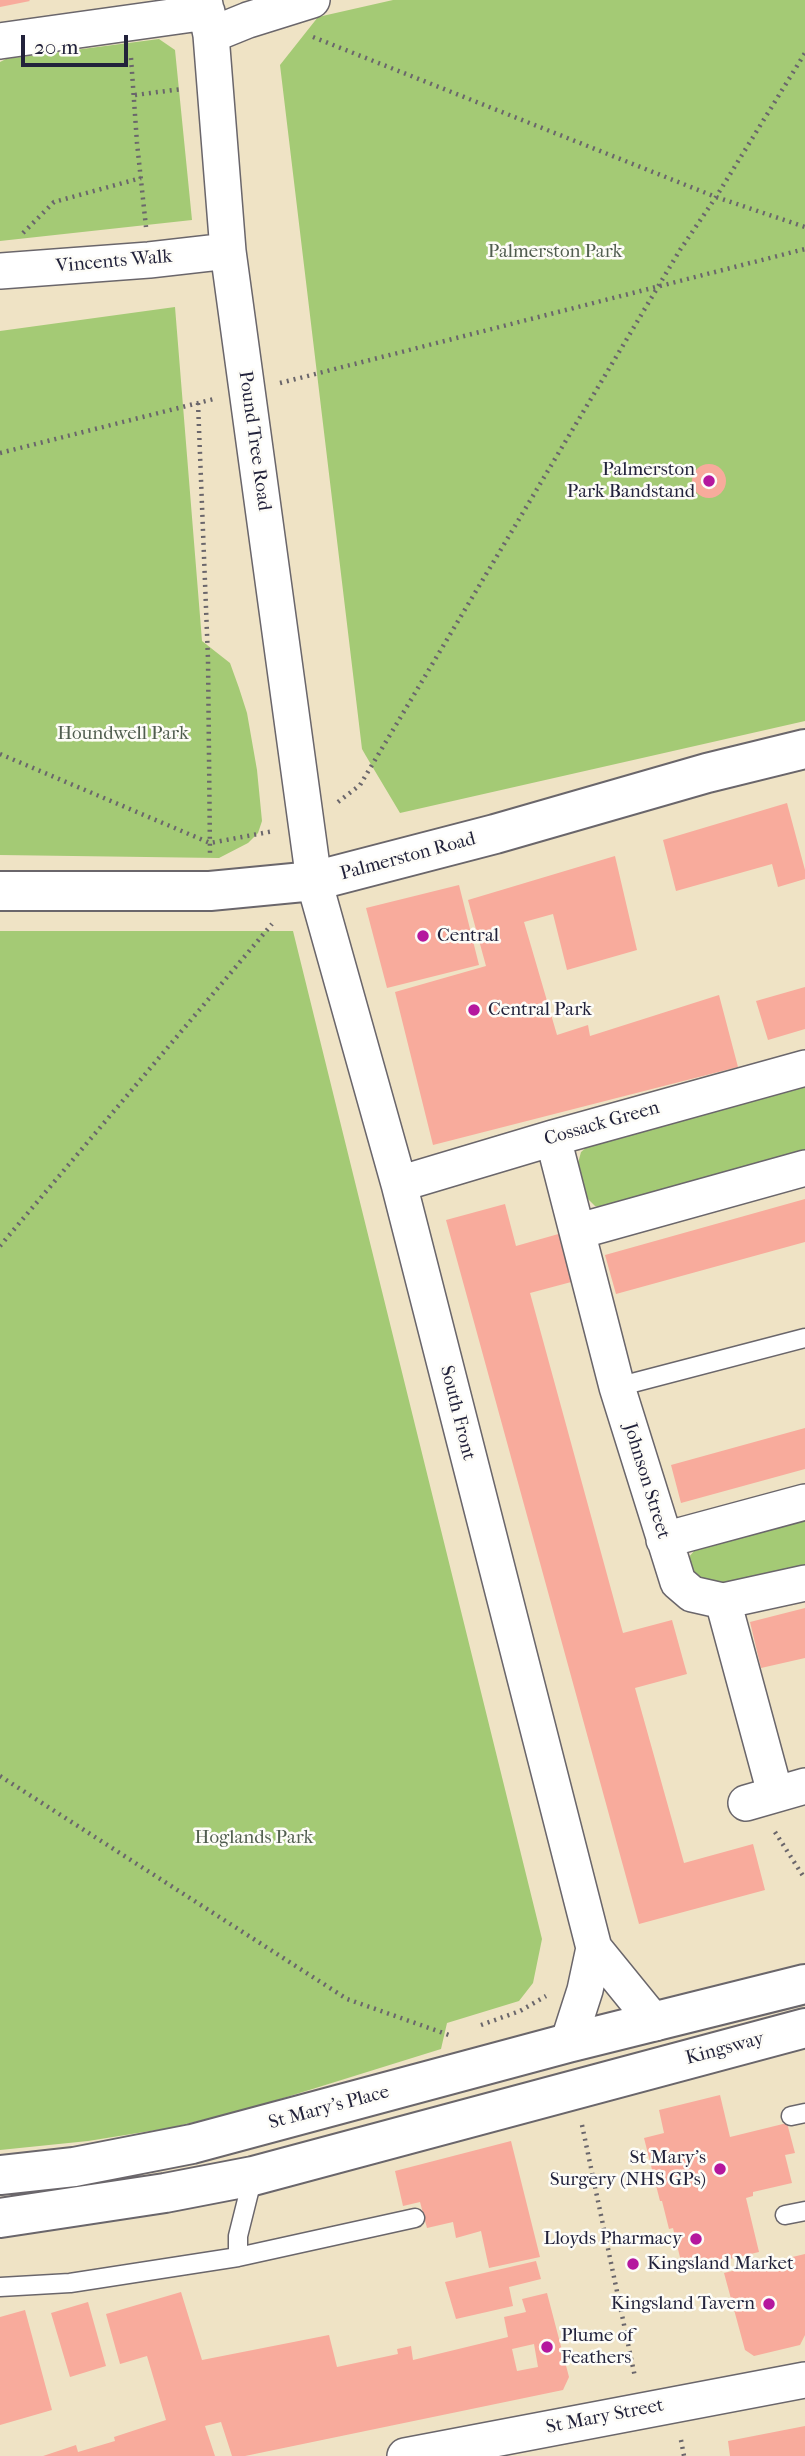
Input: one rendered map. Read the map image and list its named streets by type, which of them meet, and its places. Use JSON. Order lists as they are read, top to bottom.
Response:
{
  "streets": {
    "main road": ["Palmerston Road", "Kingsway", "St Mary's Place"],
    "street": [
      "Vincents Walk",
      "Pound Tree Road",
      "Cossack Green",
      "South Front",
      "Johnson Street",
      "St Mary Street"
    ]
  },
  "crossings": [
    ["Vincents Walk", "Pound Tree Road"],
    ["Pound Tree Road", "Palmerston Road"],
    ["Pound Tree Road", "South Front"],
    ["Palmerston Road", "South Front"],
    ["Cossack Green", "South Front"],
    ["Cossack Green", "Johnson Street"],
    ["South Front", "St Mary's Place"]
  ],
  "parks": ["Palmerston Park", "Houndwell Park", "Hoglands Park"],
  "places": [
    "Palmerston Park Bandstand",
    "Central",
    "Central Park",
    "St Mary's Surgery (NHS GPs)",
    "Lloyds Pharmacy",
    "Kingsland Market",
    "Kingsland Tavern",
    "Plume of Feathers"
  ],
  "scale_bar": "20 m"
}
